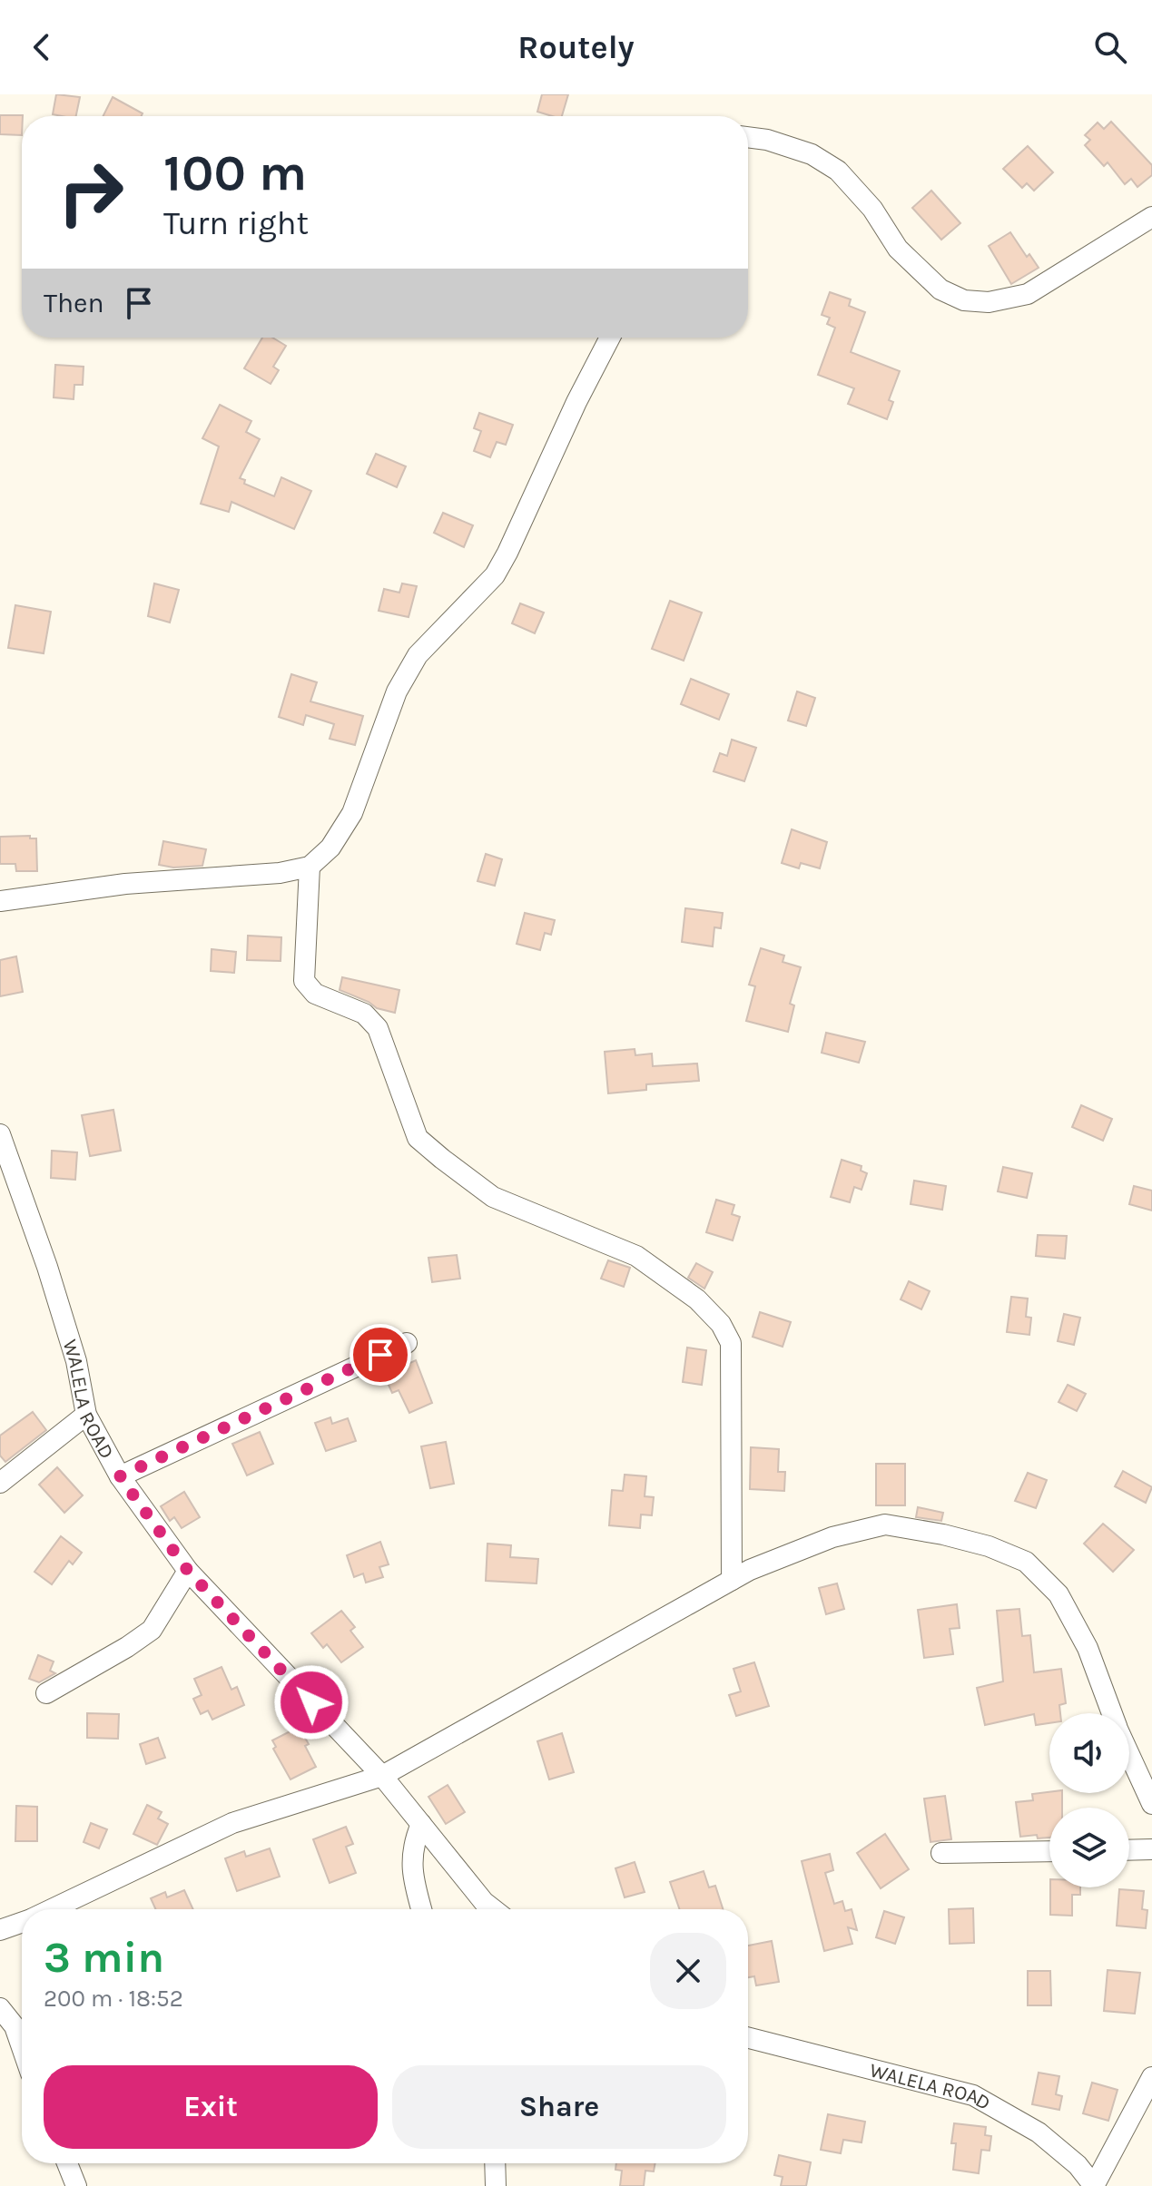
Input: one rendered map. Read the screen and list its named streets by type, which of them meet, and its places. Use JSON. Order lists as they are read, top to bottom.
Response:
{
  "streets": {
    "street": ["WALELA ROAD"]
  },
  "page": {
    "header": "Routely",
    "turn": ["100 m", "Turn right"],
    "then": "Then",
    "heading": ["3 min", "200 m · 18:52"],
    "buttons": ["Exit", "Share"]
  }
}
